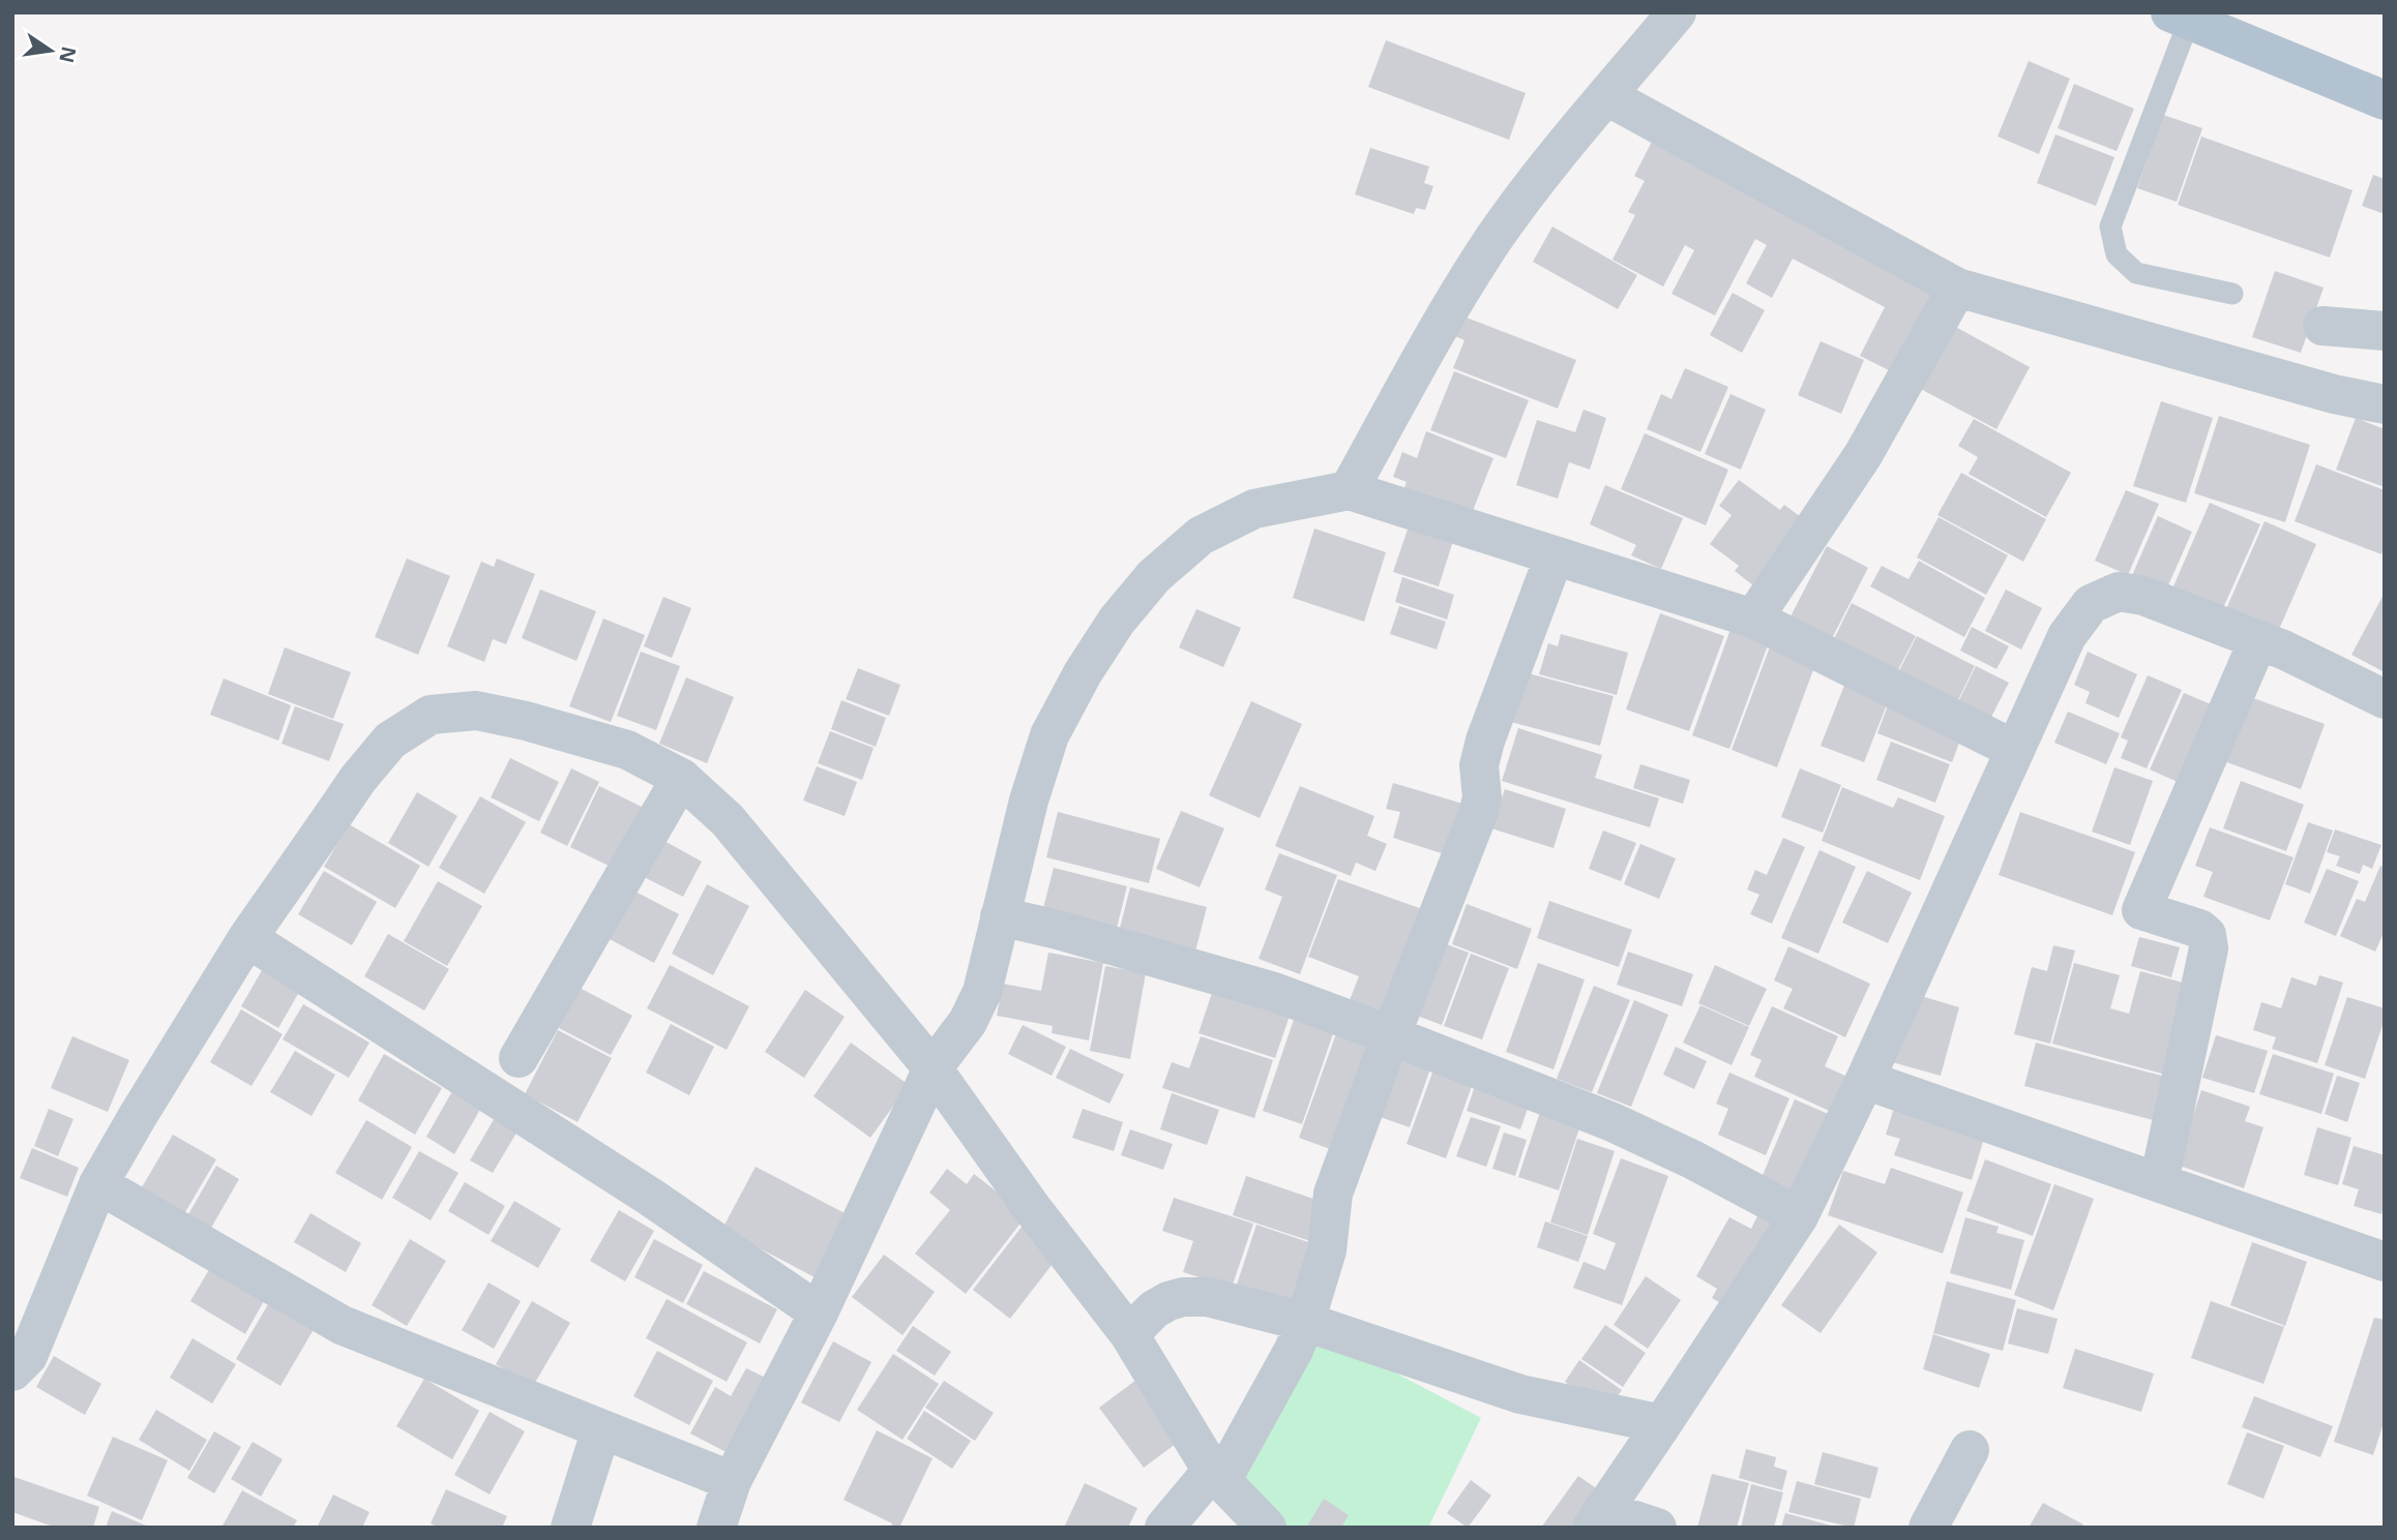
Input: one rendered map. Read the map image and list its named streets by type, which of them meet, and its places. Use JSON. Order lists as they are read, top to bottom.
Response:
{
  "north": "right"
}
